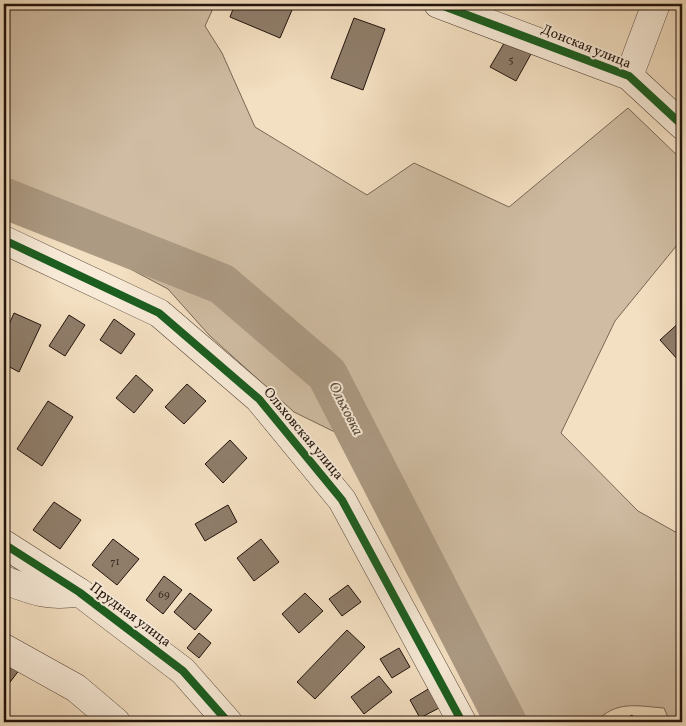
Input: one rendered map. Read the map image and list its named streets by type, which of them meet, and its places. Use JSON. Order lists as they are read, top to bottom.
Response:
{
  "streets": {
    "street": ["Донская улица", "Ольховская улица", "Прудная улица"]
  },
  "water": ["Ольховка"],
  "house_numbers": ["5", "71", "69"]
}
